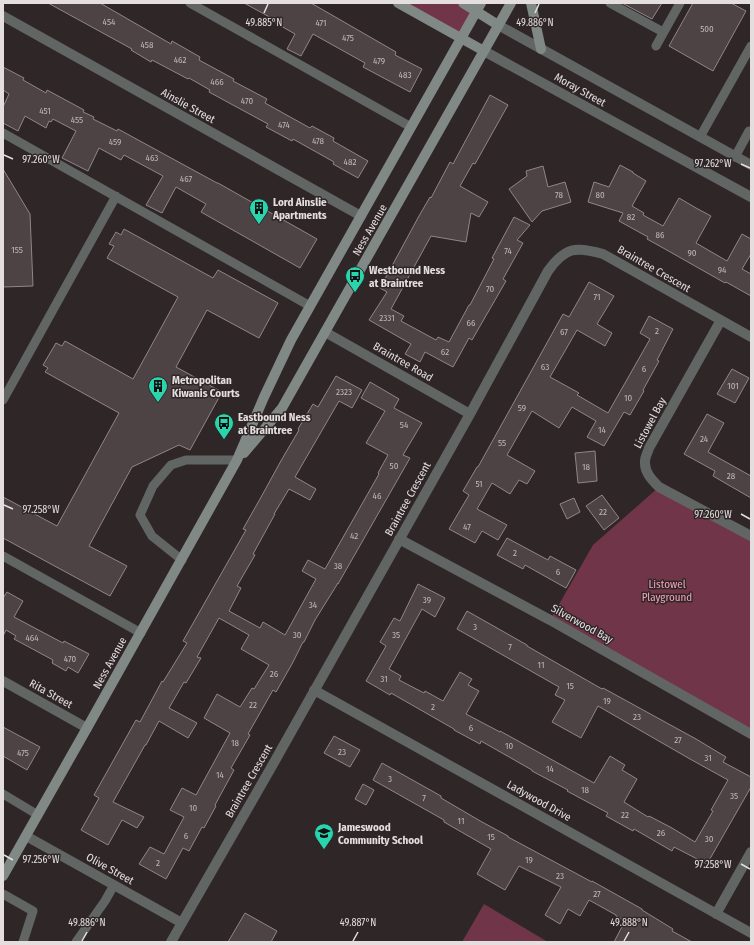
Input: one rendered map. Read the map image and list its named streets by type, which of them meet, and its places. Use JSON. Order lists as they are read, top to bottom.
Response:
{
  "streets": {
    "main road": ["Moray Street", "Ness Avenue"],
    "street": [
      "Ainslie Street",
      "Braintree Crescent",
      "Braintree Road",
      "Listowel Bay",
      "Silverwood Bay",
      "Rita Street",
      "Ladywood Drive",
      "Olive Street"
    ]
  },
  "crossings": [
    ["Moray Street", "Ness Avenue"],
    ["Ainslie Street", "Ness Avenue"],
    ["Ness Avenue", "Braintree Road"],
    ["Ness Avenue", "Rita Street"],
    ["Ness Avenue", "Olive Street"],
    ["Braintree Crescent", "Braintree Road"],
    ["Braintree Crescent", "Listowel Bay"],
    ["Braintree Crescent", "Silverwood Bay"],
    ["Braintree Crescent", "Ladywood Drive"],
    ["Braintree Crescent", "Olive Street"]
  ],
  "parks": ["Listowel Playground"],
  "places": {
    "building": ["Lord Ainslie Apartments", "Metropolitan Kiwanis Courts"],
    "bus stop": ["Westbound Ness at Braintree", "Eastbound Ness at Braintree"],
    "school or university": ["Jameswood Community School"]
  },
  "house_numbers": [
    "454",
    "471",
    "500",
    "475",
    "458",
    "462",
    "479",
    "483",
    "466",
    "470",
    "451",
    "455",
    "474",
    "478",
    "459",
    "463",
    "482",
    "467",
    "78",
    "80",
    "82",
    "86",
    "155",
    "74",
    "90",
    "94",
    "70",
    "71",
    "2331",
    "66",
    "2",
    "67",
    "62",
    "63",
    "6",
    "101",
    "2323",
    "10",
    "59",
    "54",
    "14",
    "24",
    "55",
    "50",
    "18",
    "28",
    "51",
    "46",
    "22",
    "47",
    "42",
    "2",
    "38",
    "6",
    "39",
    "34",
    "3",
    "30",
    "35",
    "464",
    "7",
    "470",
    "11",
    "26",
    "31",
    "15",
    "19",
    "22",
    "2",
    "23",
    "6",
    "27",
    "18",
    "10",
    "23",
    "475",
    "31",
    "14",
    "14",
    "3",
    "18",
    "35",
    "7",
    "10",
    "22",
    "11",
    "26",
    "6",
    "15",
    "30",
    "19",
    "2",
    "23",
    "27"
  ],
  "coordinates": [
    "49.885°N",
    "49.886°N",
    "97.260°W",
    "97.262°W",
    "97.258°W",
    "97.256°W",
    "49.887°N",
    "49.888°N"
  ]
}
